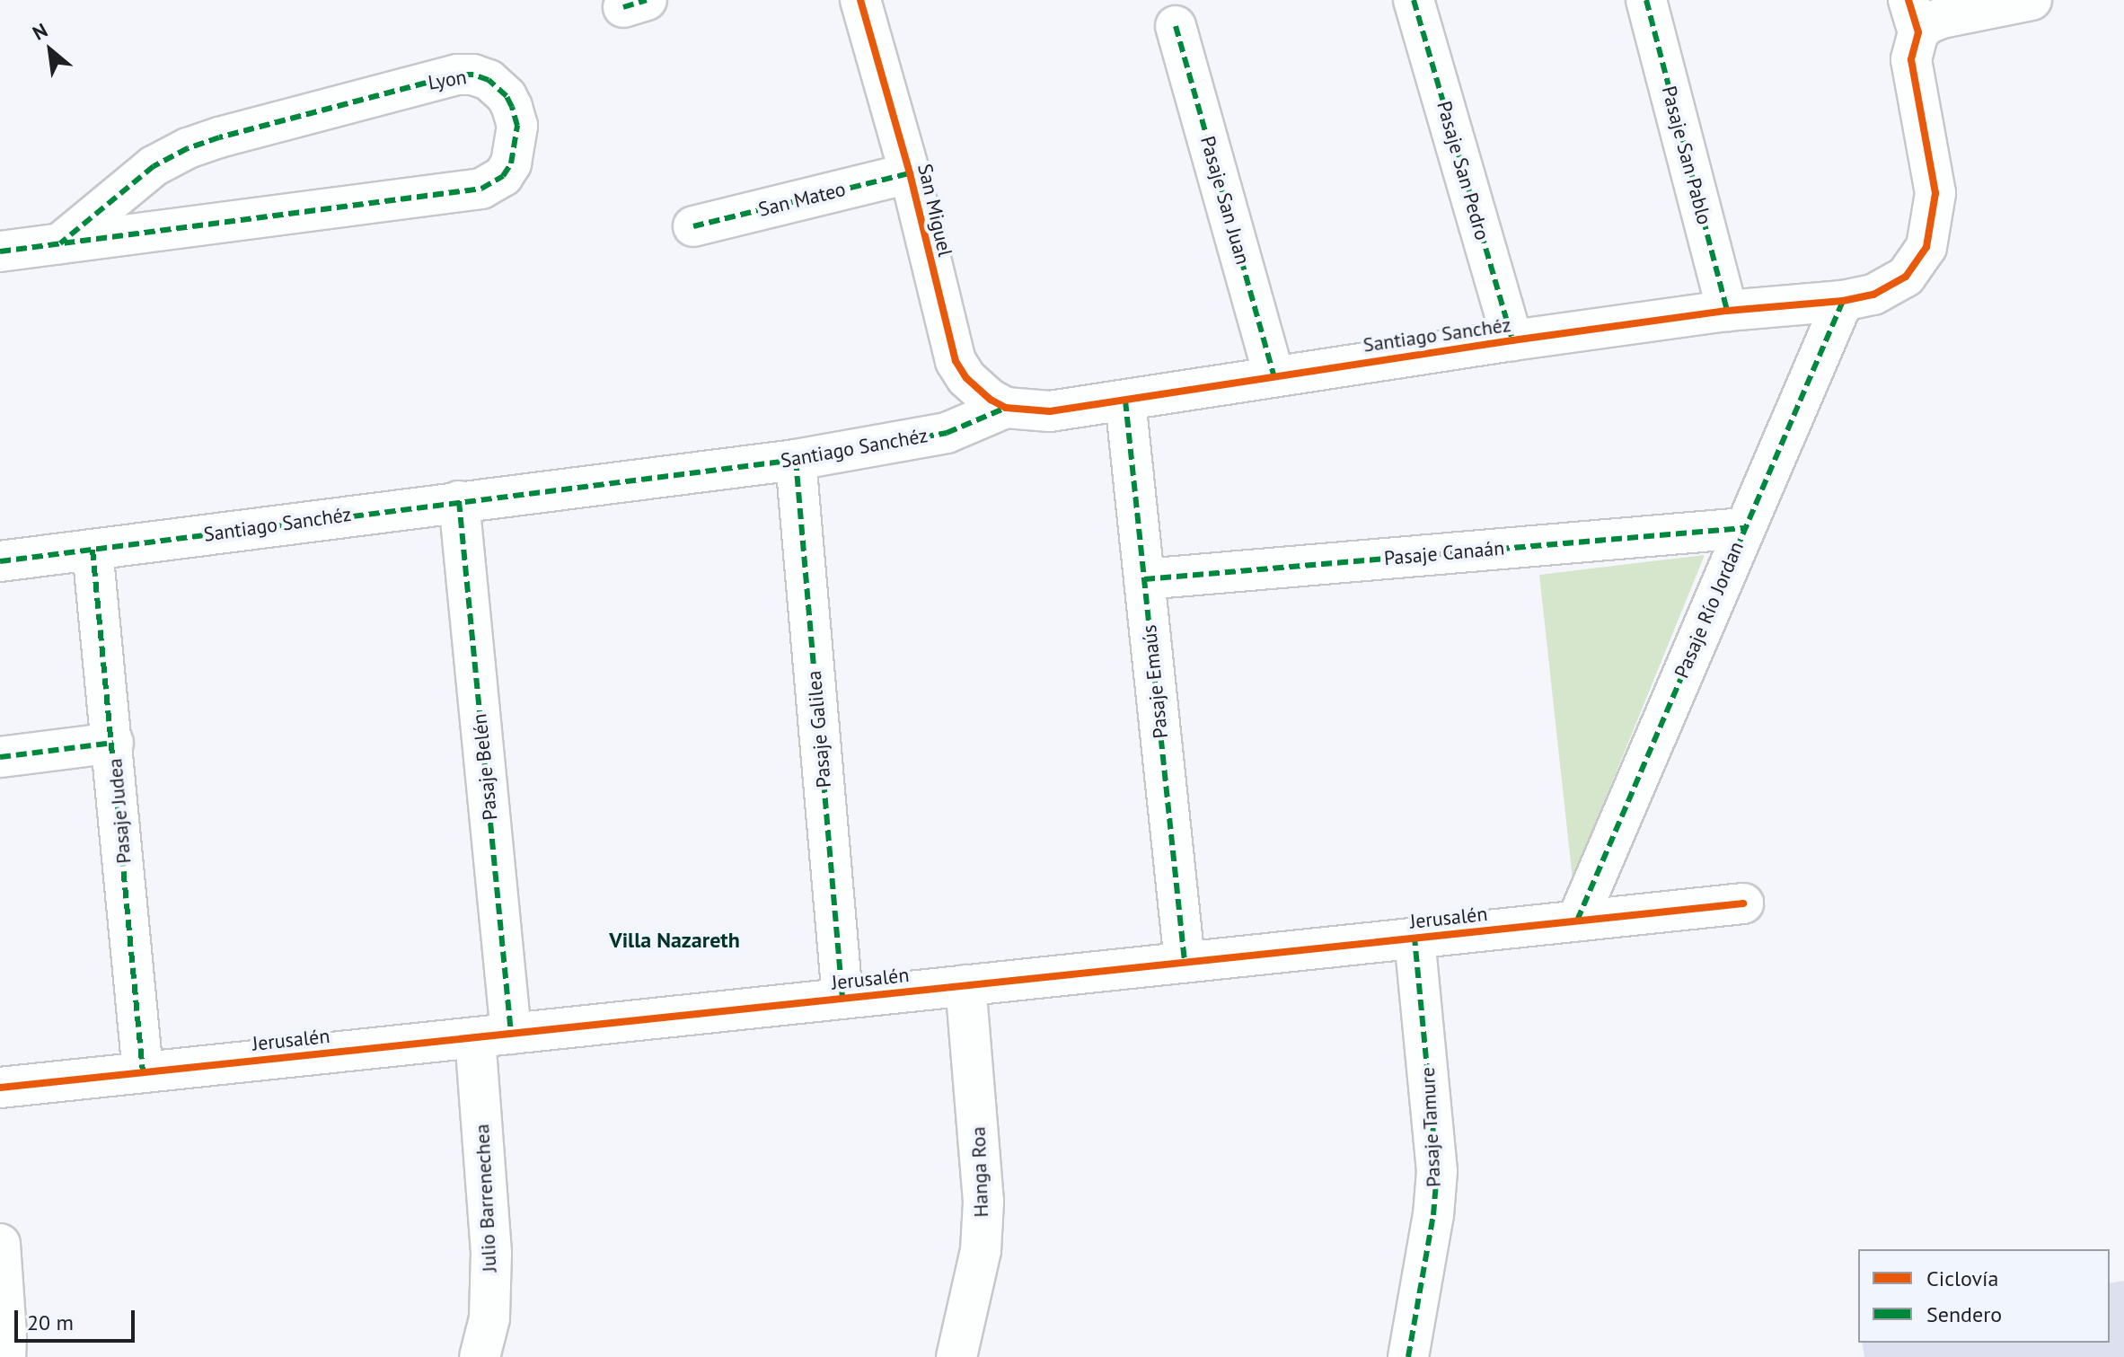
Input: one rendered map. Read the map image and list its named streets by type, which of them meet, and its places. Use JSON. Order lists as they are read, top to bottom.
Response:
{
  "streets": {
    "street": [
      "Lyon",
      "Pasaje San Pablo",
      "Pasaje San Pedro",
      "San Mateo",
      "Pasaje San Juan",
      "San Miguel",
      "Santiago Sanchéz",
      "Pasaje Canaán",
      "Pasaje Río Jordan",
      "Pasaje Emaús",
      "Pasaje Galilea",
      "Pasaje Belén",
      "Pasaje Judea",
      "Jerusalén",
      "Pasaje Tamure",
      "Hanga Roa",
      "Julio Barrenechea"
    ]
  },
  "crossings": [
    ["Pasaje San Pablo", "Santiago Sanchéz"],
    ["Pasaje San Pedro", "Santiago Sanchéz"],
    ["San Mateo", "San Miguel"],
    ["Pasaje San Juan", "Santiago Sanchéz"],
    ["San Miguel", "Santiago Sanchéz"],
    ["Santiago Sanchéz", "Pasaje Río Jordan"],
    ["Santiago Sanchéz", "Pasaje Emaús"],
    ["Santiago Sanchéz", "Pasaje Galilea"],
    ["Santiago Sanchéz", "Pasaje Belén"],
    ["Santiago Sanchéz", "Pasaje Judea"],
    ["Pasaje Canaán", "Pasaje Río Jordan"],
    ["Pasaje Canaán", "Pasaje Emaús"],
    ["Pasaje Río Jordan", "Jerusalén"],
    ["Pasaje Emaús", "Jerusalén"],
    ["Pasaje Galilea", "Jerusalén"],
    ["Pasaje Belén", "Jerusalén"],
    ["Pasaje Belén", "Julio Barrenechea"],
    ["Pasaje Judea", "Jerusalén"],
    ["Jerusalén", "Pasaje Tamure"],
    ["Jerusalén", "Hanga Roa"],
    ["Jerusalén", "Julio Barrenechea"]
  ],
  "districts": ["Villa Nazareth"],
  "legend": ["Ciclovía", "Sendero"],
  "scale_bar": "20 m",
  "north": "top left"
}
